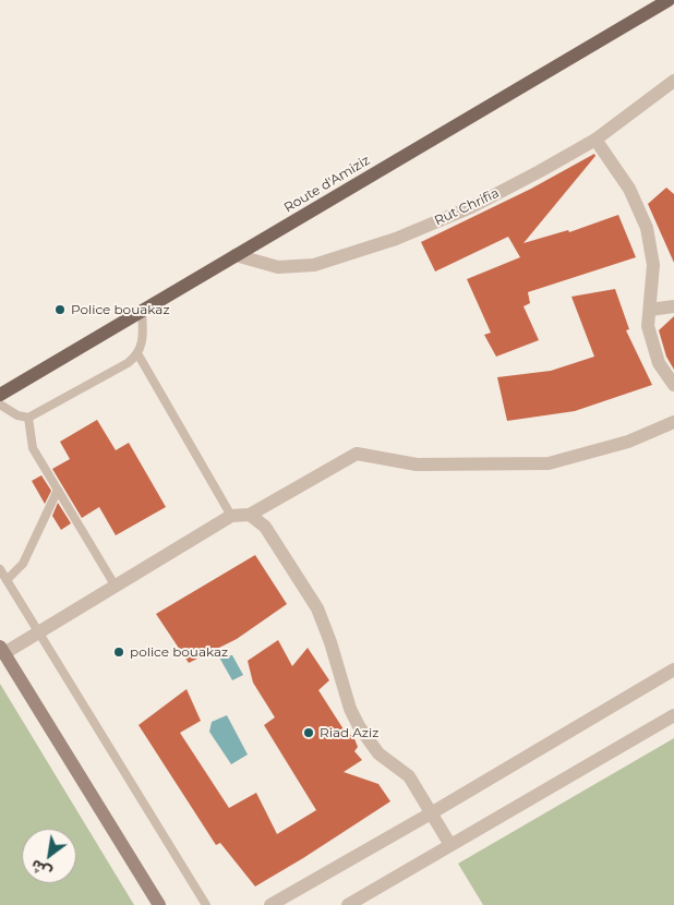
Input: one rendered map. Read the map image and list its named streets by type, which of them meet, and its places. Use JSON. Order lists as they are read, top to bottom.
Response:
{
  "streets": {
    "main road": ["Route d'Amiziz"],
    "street": ["Rut Chrifia"]
  },
  "crossings": [
    ["Route d'Amiziz", "Rut Chrifia"]
  ],
  "places": ["Police bouakaz", "police bouakaz", "Riad Aziz"],
  "north": "bottom left"
}
